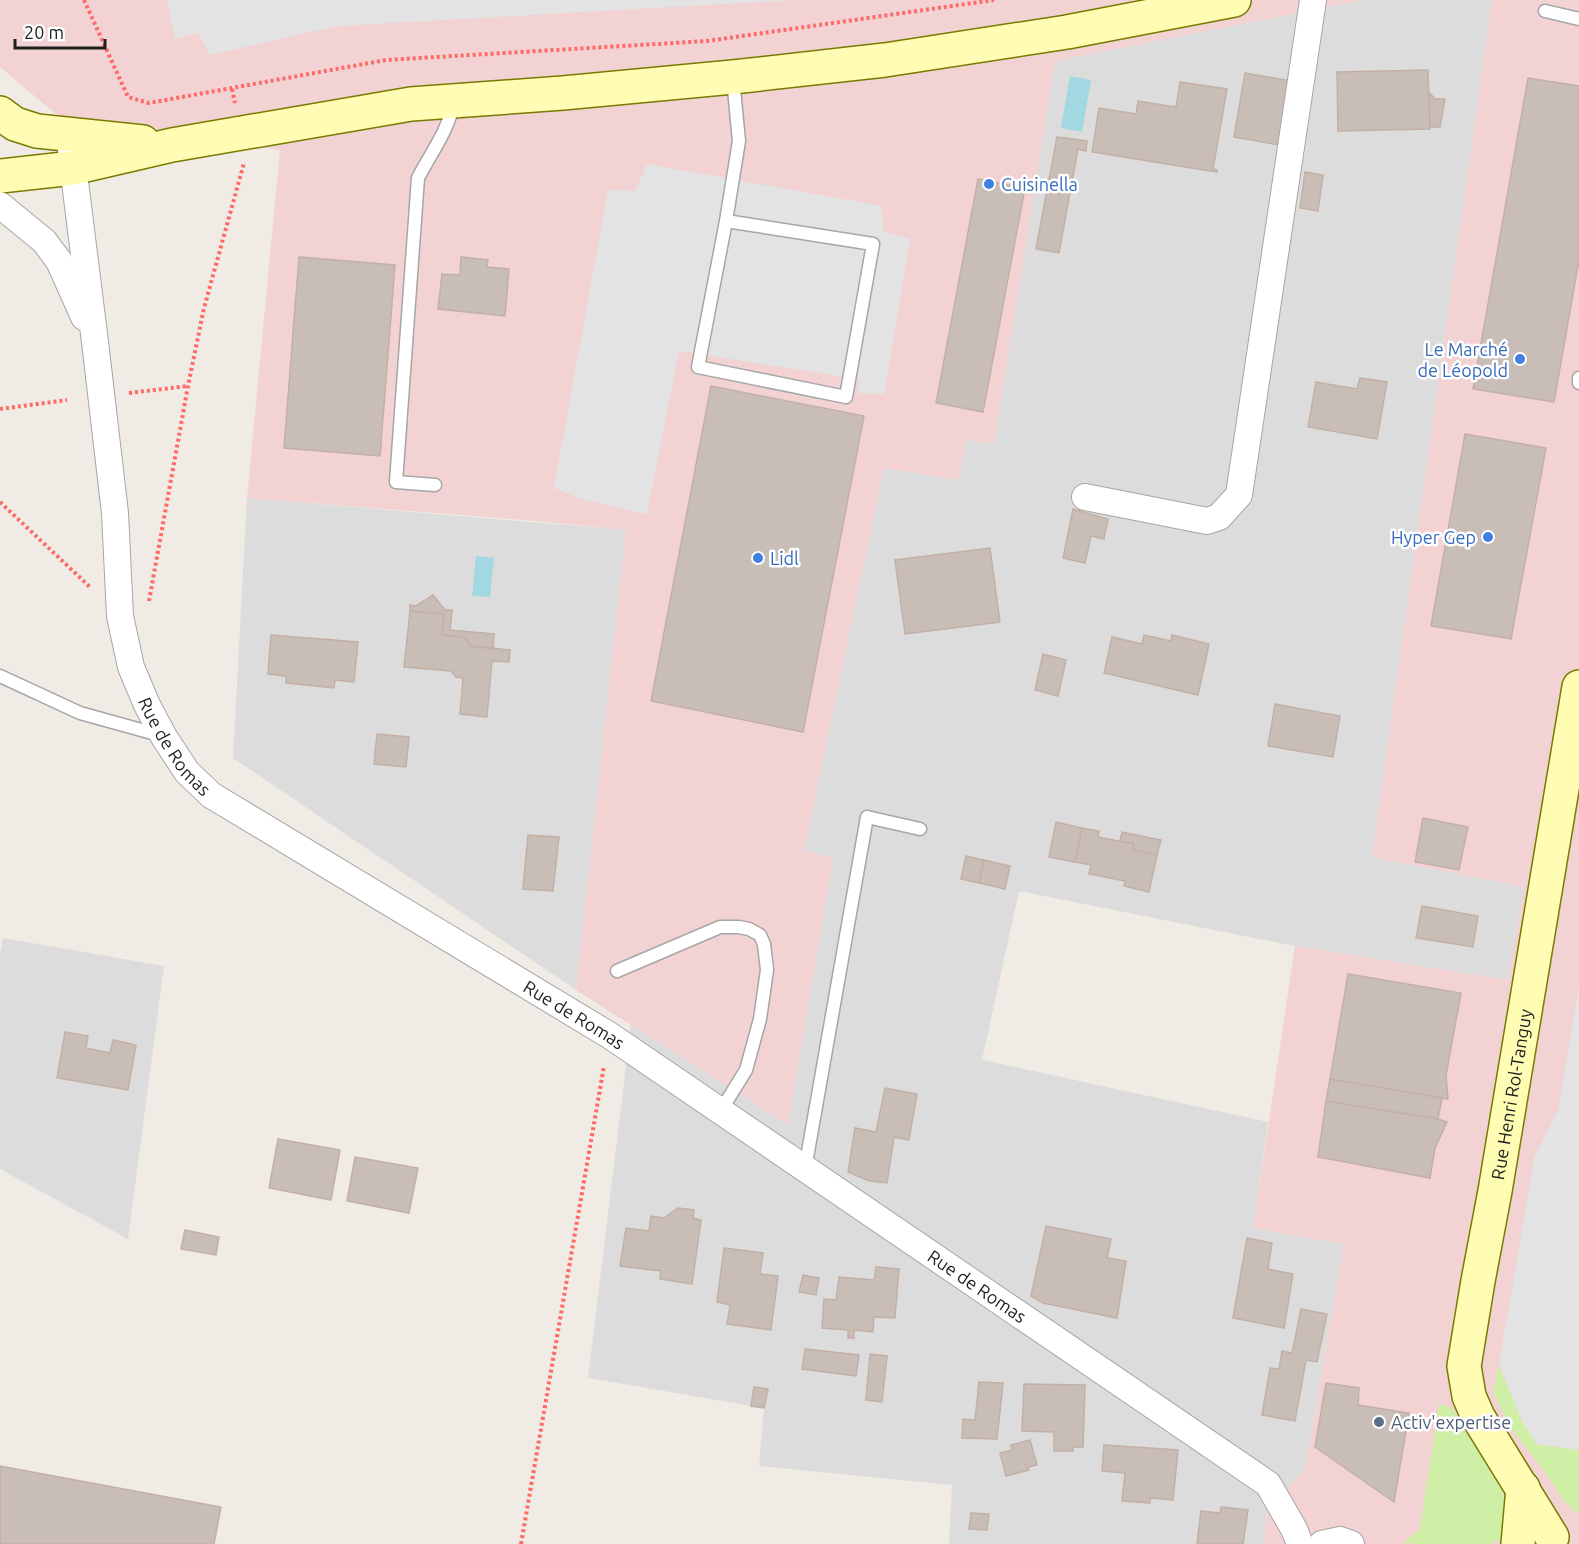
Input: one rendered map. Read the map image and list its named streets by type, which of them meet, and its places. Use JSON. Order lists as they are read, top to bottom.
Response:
{
  "streets": {
    "main road": ["Rue Henri Rol-Tanguy"],
    "street": ["Rue de Romas"]
  },
  "places": [
    "Cuisinella",
    "Le Marché de Léopold",
    "Hyper Gep",
    "Lidl",
    "Activ'expertise"
  ],
  "scale_bar": "20 m"
}
